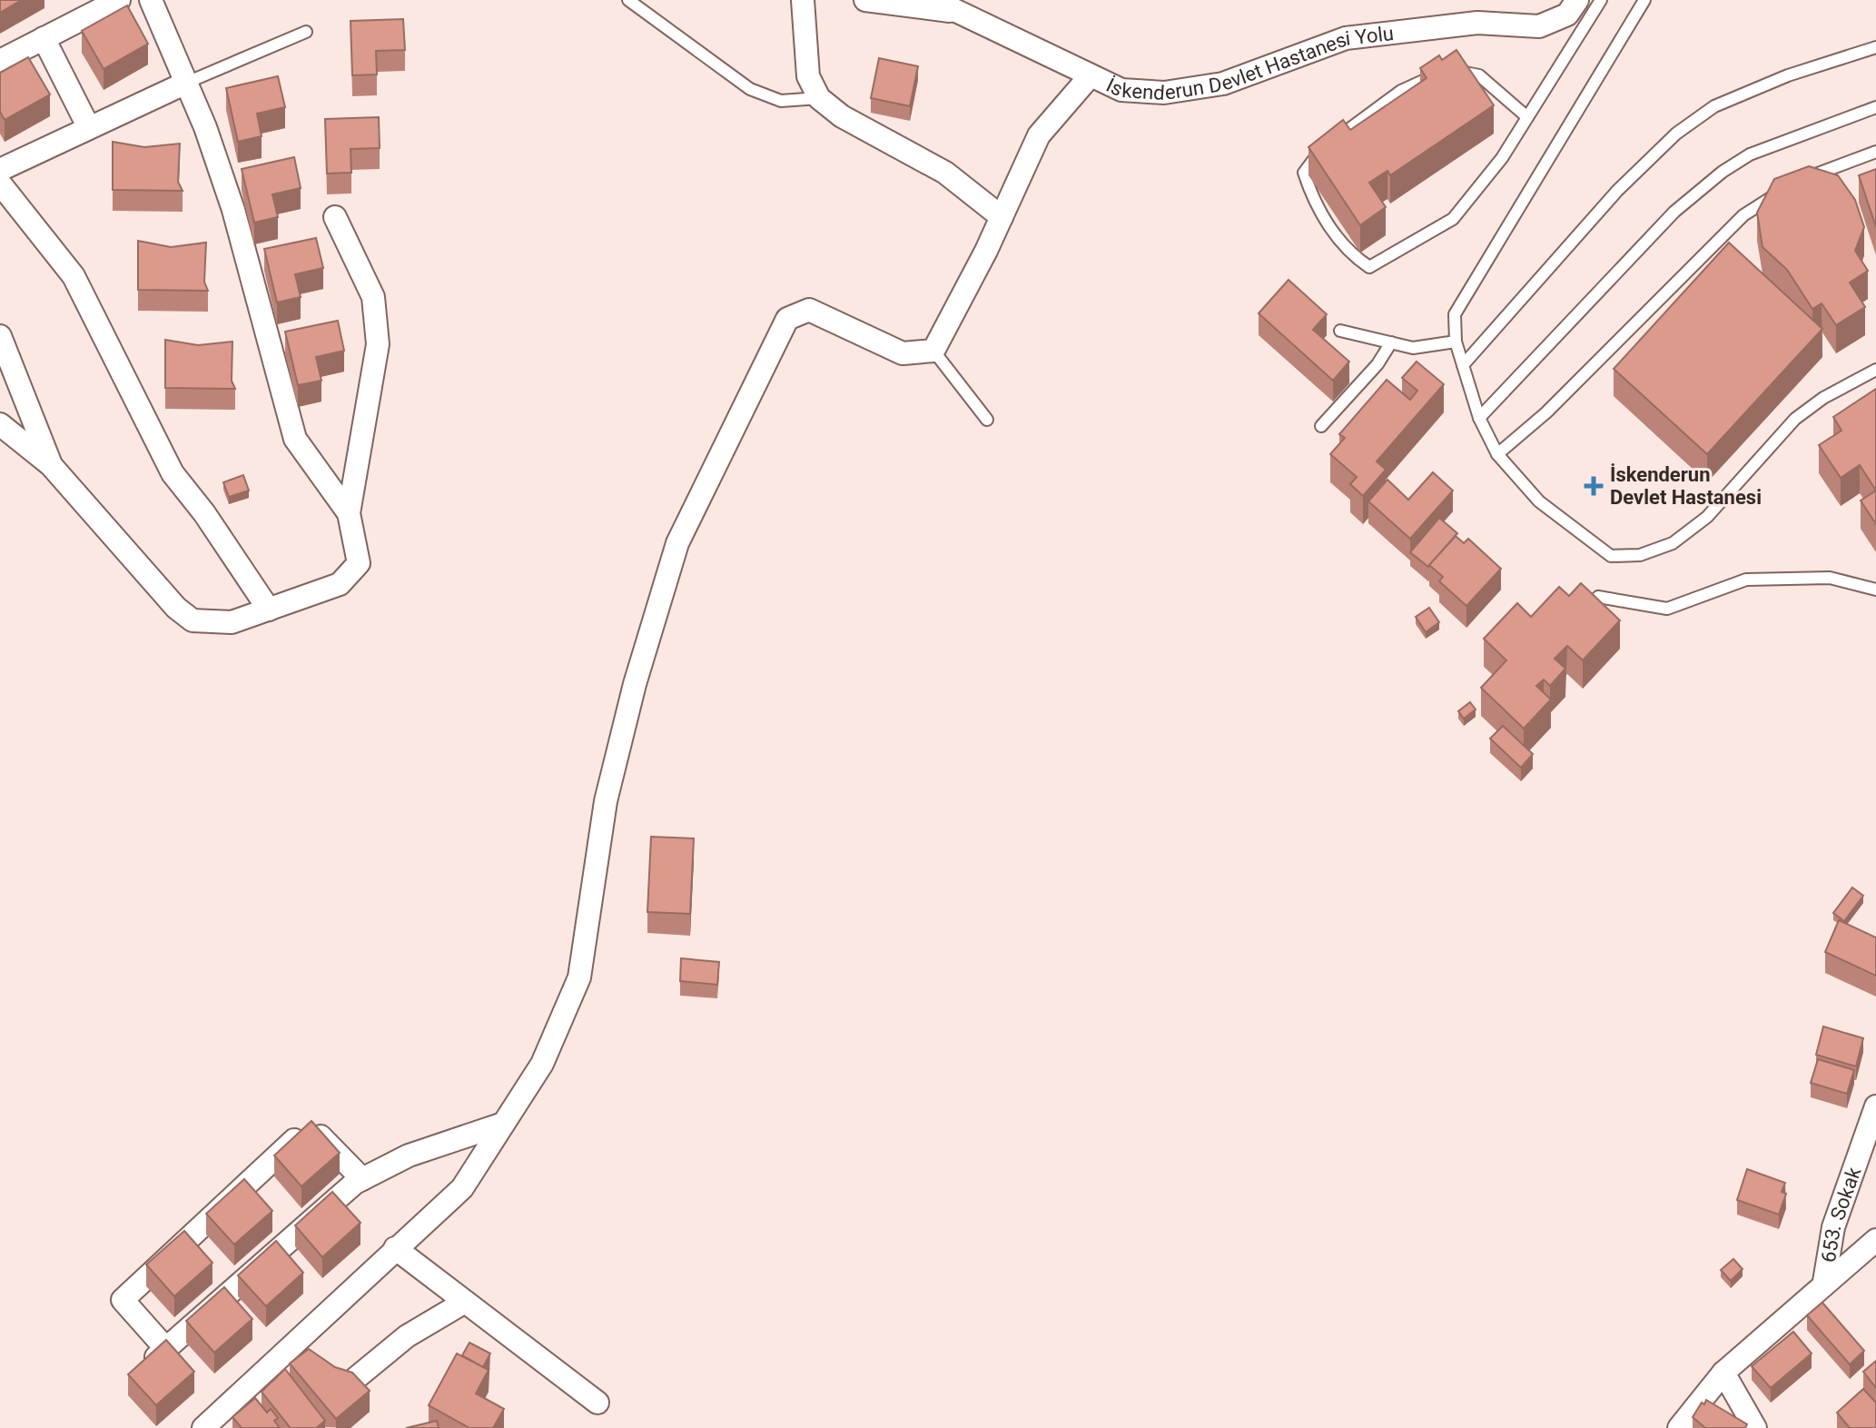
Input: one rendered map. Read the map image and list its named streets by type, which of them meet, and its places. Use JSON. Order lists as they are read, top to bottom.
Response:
{
  "streets": {
    "street": ["İskenderun Devlet Hastanesi Yolu", "653. Sokak"]
  },
  "places": {
    "health": ["İskenderun Devlet Hastanesi"]
  }
}
